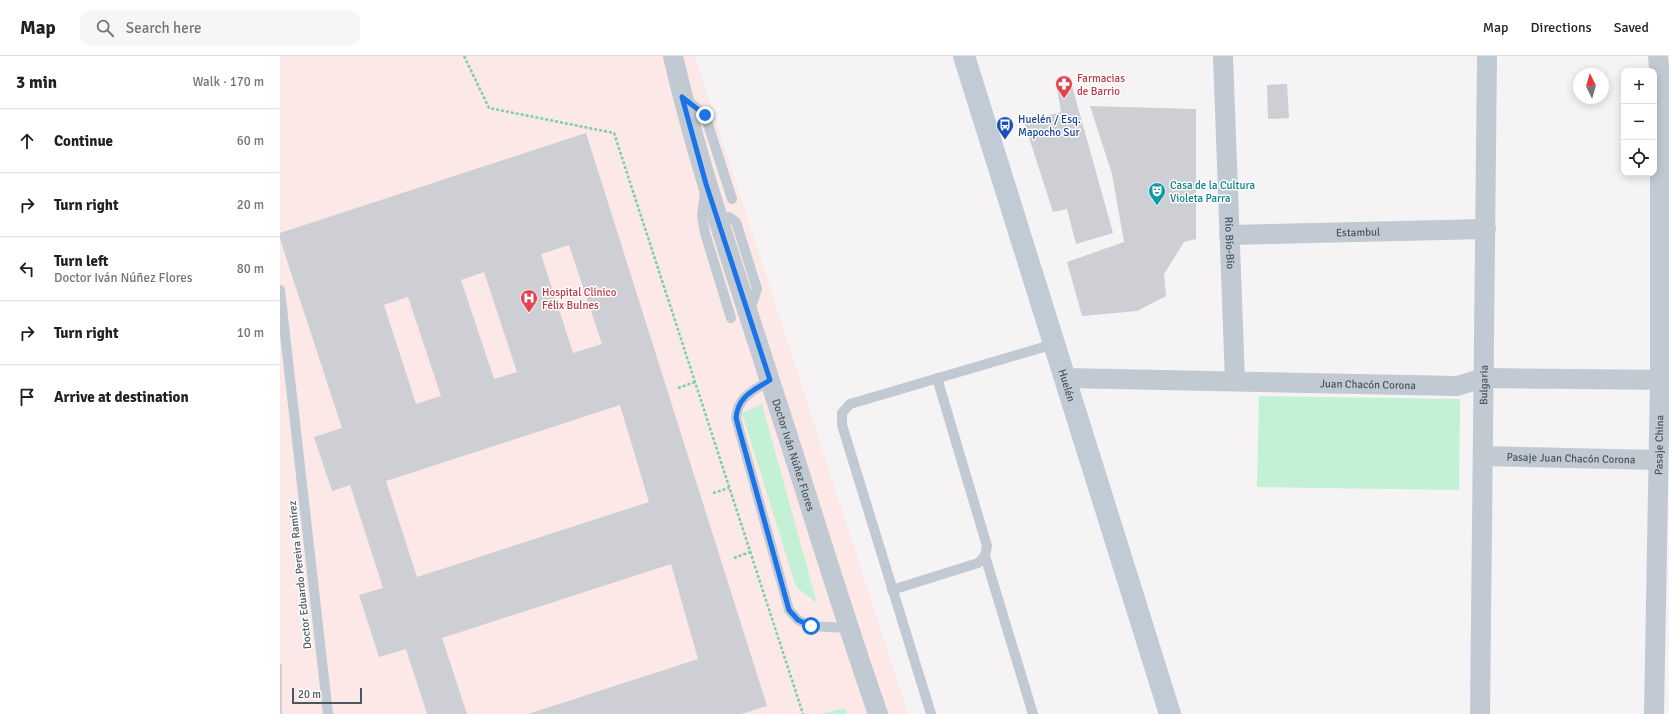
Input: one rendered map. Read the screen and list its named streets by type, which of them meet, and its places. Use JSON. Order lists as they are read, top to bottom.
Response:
{
  "streets": {
    "main road": ["Huelén"],
    "street": [
      "Estambul",
      "Río Bío-Bío",
      "Juan Chacón Corona",
      "Bulgaria",
      "Pasaje China",
      "Doctor Iván Núñez Flores",
      "Pasaje Juan Chacón Corona"
    ],
    "lane": ["Doctor Eduardo Pereira Ramírez"]
  },
  "crossings": [
    ["Estambul", "Río Bío-Bío"],
    ["Estambul", "Bulgaria"],
    ["Río Bío-Bío", "Juan Chacón Corona"],
    ["Juan Chacón Corona", "Huelén"],
    ["Juan Chacón Corona", "Bulgaria"],
    ["Juan Chacón Corona", "Pasaje China"],
    ["Bulgaria", "Pasaje Juan Chacón Corona"],
    ["Pasaje China", "Pasaje Juan Chacón Corona"]
  ],
  "places": {
    "pharmacy": ["Farmacias de Barrio"],
    "bus stop": ["Huelén / Esq. Mapocho Sur"],
    "theatre": ["Casa de la Cultura Violeta Parra"],
    "hospital": ["Hospital Clínico Félix Bulnes"]
  },
  "scale_bar": "20 m",
  "north": "top",
  "page": {
    "header": "Map",
    "search": "Search here",
    "nav": ["Map", "Directions", "Saved"],
    "heading": ["3 min", "Walk · 170 m"],
    "map_buttons": ["+", "−"],
    "list": [
      ["Continue", "60 m"],
      ["Turn right", "20 m"],
      ["Turn left", "Doctor Iván Núñez Flores", "80 m"],
      ["Turn right", "10 m"],
      "Arrive at destination"
    ],
    "scale": "20 m"
  }
}
